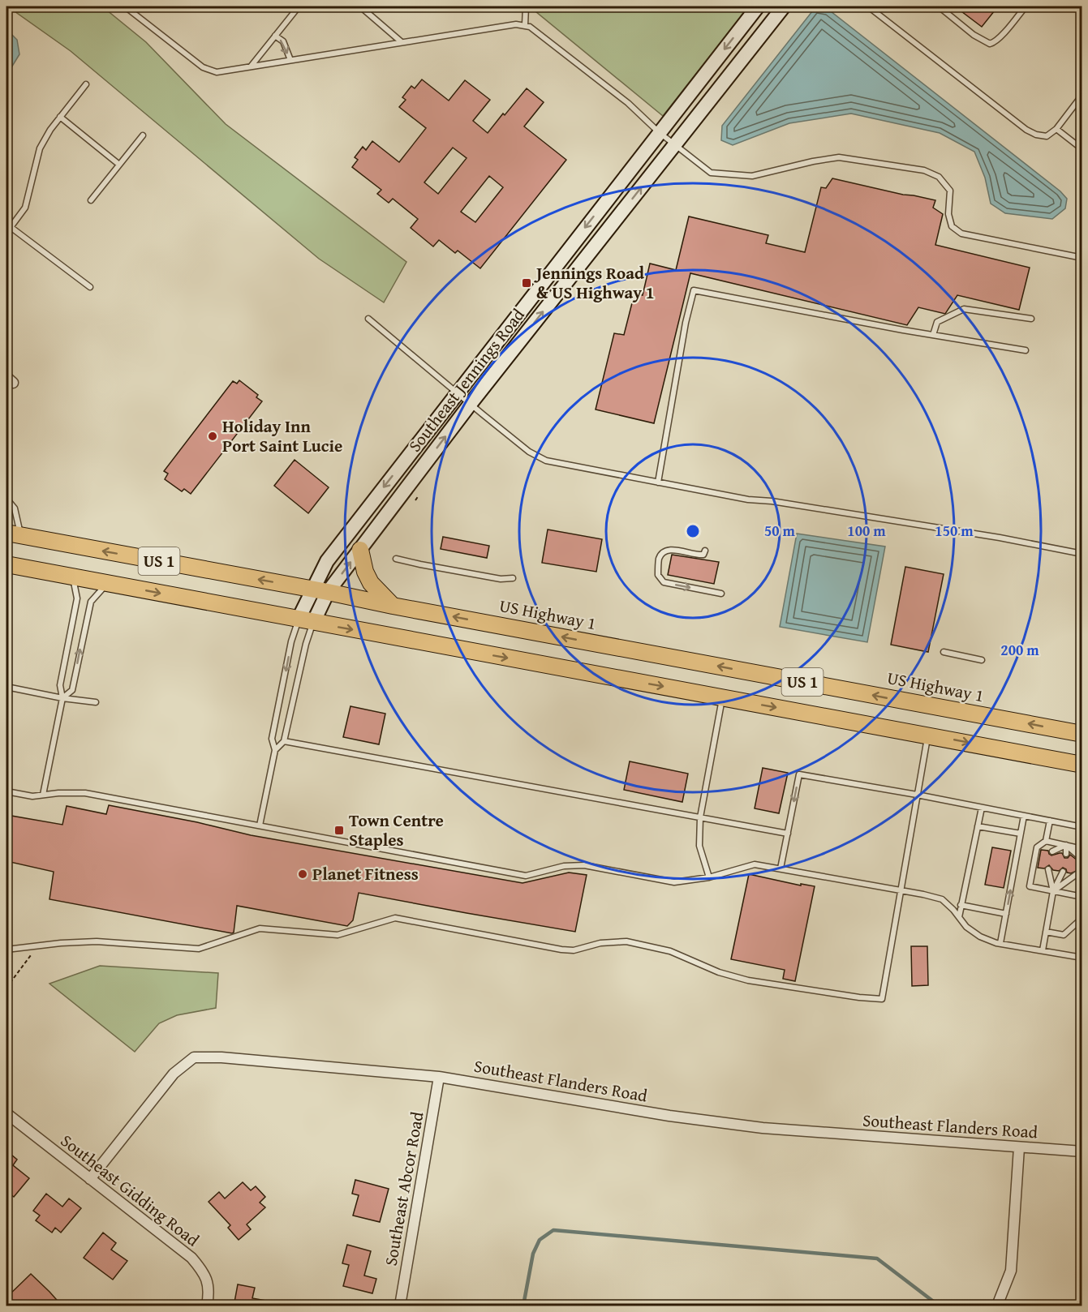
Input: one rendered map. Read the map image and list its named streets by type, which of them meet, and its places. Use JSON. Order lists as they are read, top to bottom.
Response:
{
  "streets": {
    "main road": ["US 1", "US Highway 1"],
    "street": [
      "Southeast Jennings Road",
      "Southeast Flanders Road",
      "Southeast Abcor Road",
      "Southeast Gidding Road"
    ]
  },
  "crossings": [
    ["Southeast Jennings Road", "US 1"],
    ["Southeast Jennings Road", "US Highway 1"],
    ["Southeast Flanders Road", "Southeast Abcor Road"],
    ["Southeast Flanders Road", "Southeast Gidding Road"]
  ],
  "places": {
    "transit": ["Jennings Road & US Highway 1", "Town Centre Staples"],
    "other": ["Holiday Inn Port Saint Lucie", "Planet Fitness"]
  },
  "rings": [
    "50 m",
    "100 m",
    "150 m",
    "200 m"
  ]
}
